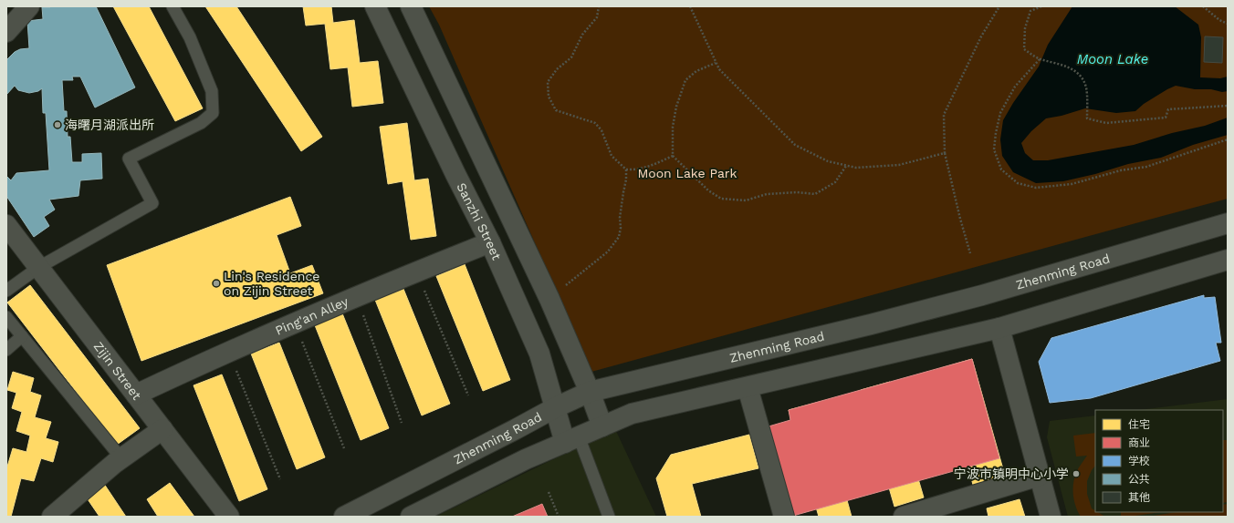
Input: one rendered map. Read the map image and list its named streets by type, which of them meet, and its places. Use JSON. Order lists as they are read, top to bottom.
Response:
{
  "streets": {
    "main road": [
      "Sanzhi Street",
      "Zhenming Road",
      "Ping'an Alley",
      "Zijin Street"
    ]
  },
  "crossings": [
    ["Sanzhi Street", "Zhenming Road"],
    ["Sanzhi Street", "Ping'an Alley"],
    ["Ping'an Alley", "Zijin Street"]
  ],
  "water": ["Moon Lake"],
  "parks": ["Moon Lake Park"],
  "places": ["海曙月湖派出所", "Lin's Residence on Zijin Street", "宁波市镇明中心小学"],
  "legend": [
    "住宅",
    "商业",
    "学校",
    "公共",
    "其他"
  ]
}
